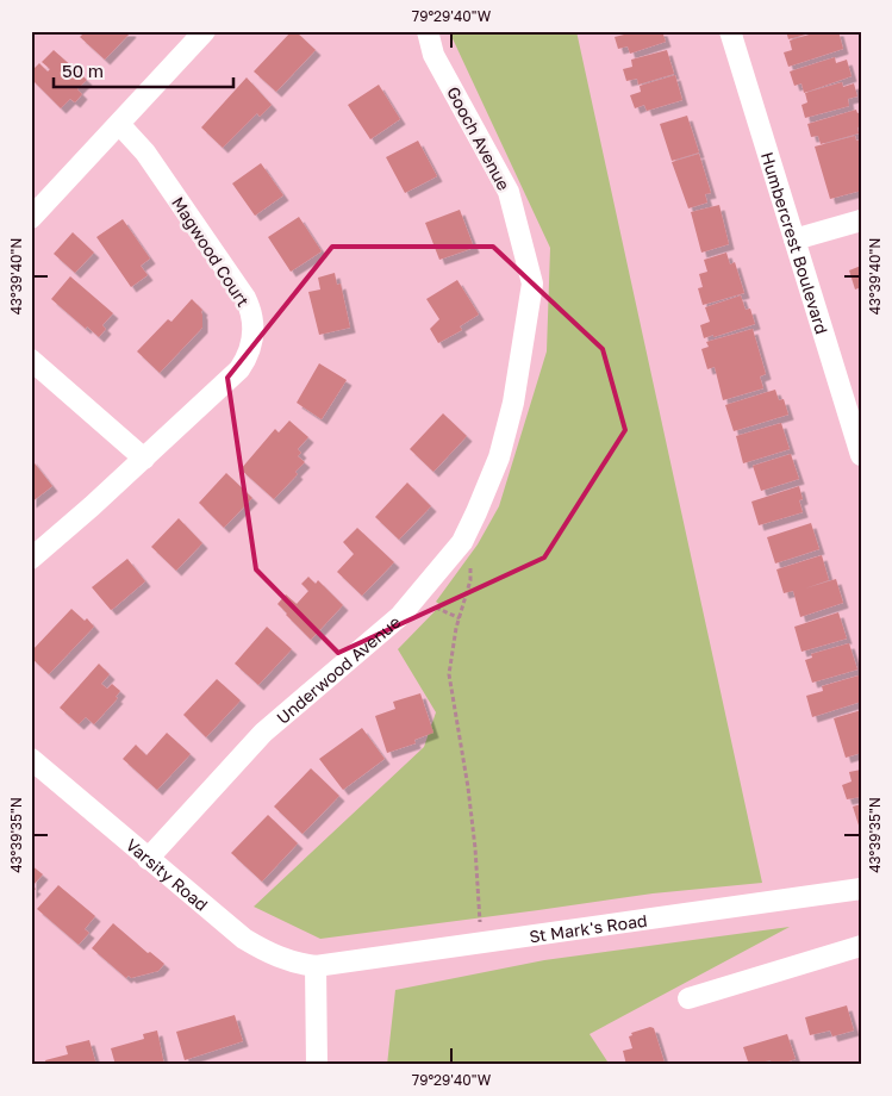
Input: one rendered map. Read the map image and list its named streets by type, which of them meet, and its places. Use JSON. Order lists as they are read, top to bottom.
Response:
{
  "streets": {
    "street": [
      "Gooch Avenue",
      "Humbercrest Boulevard",
      "Magwood Court",
      "Underwood Avenue",
      "Varsity Road",
      "St Mark's Road"
    ]
  },
  "crossings": [
    ["Gooch Avenue", "Underwood Avenue"],
    ["Underwood Avenue", "Varsity Road"],
    ["Varsity Road", "St Mark's Road"]
  ],
  "scale_bar": "50 m",
  "coordinates": ["79°29'40\"W", "43°39'40\"N", "43°39'35\"N"]
}
